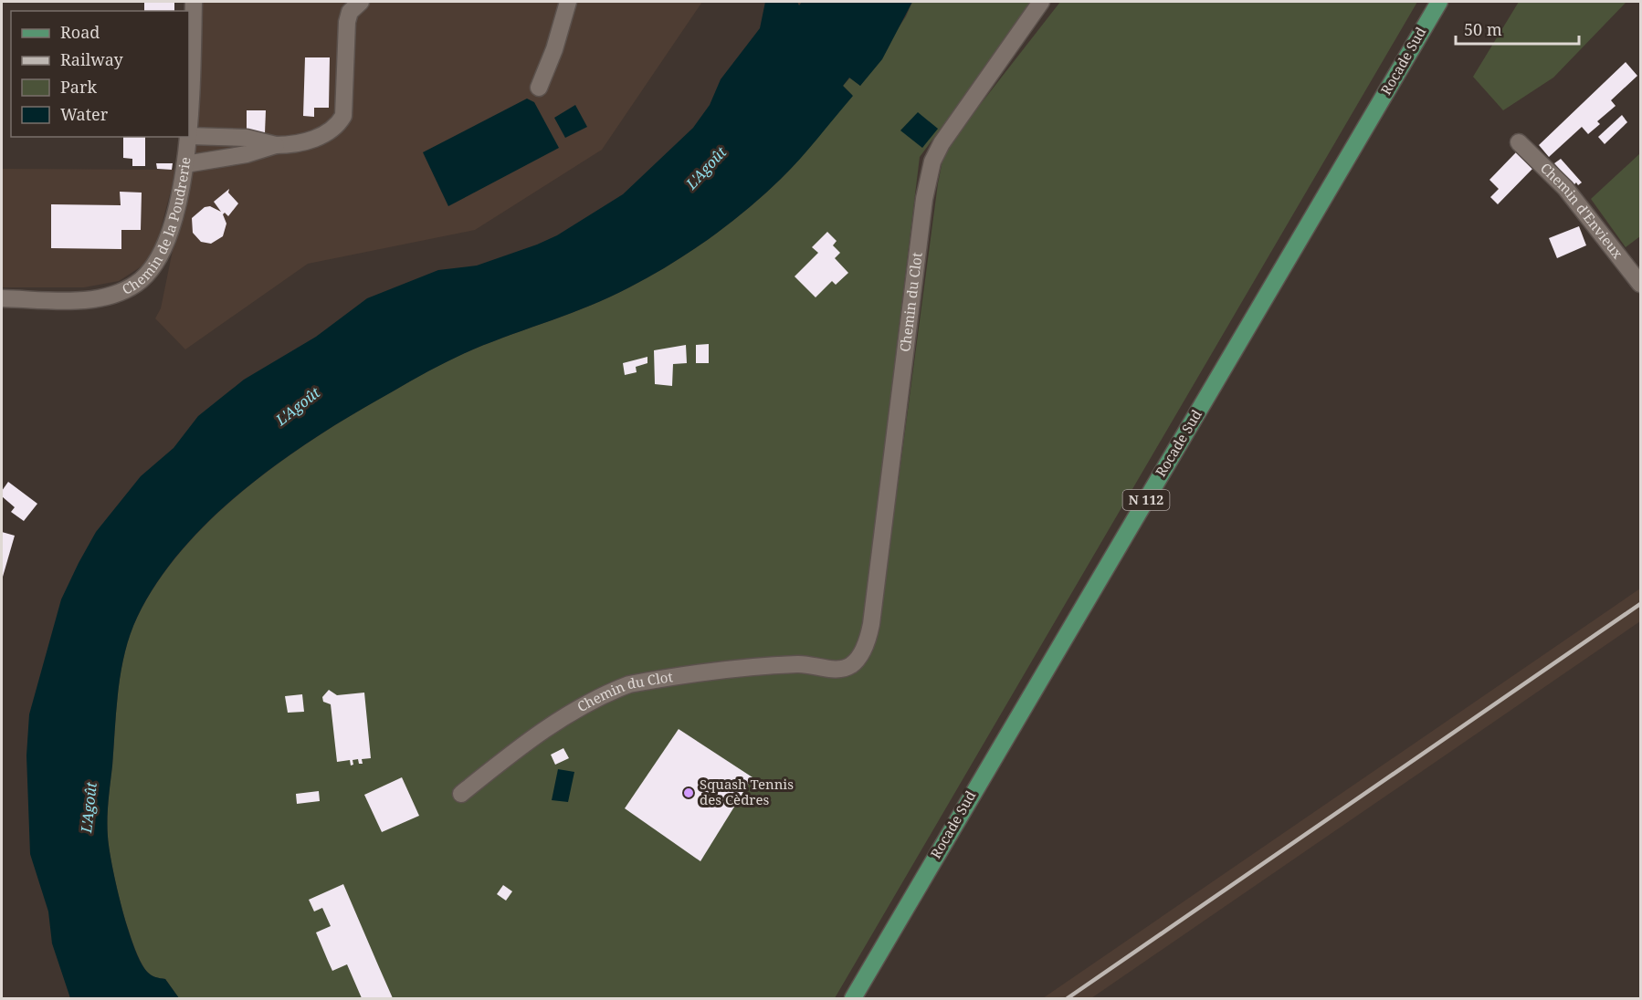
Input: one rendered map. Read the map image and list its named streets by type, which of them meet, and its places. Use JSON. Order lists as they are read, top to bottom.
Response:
{
  "streets": {
    "main road": ["Rocade Sud", "N 112"],
    "street": ["Chemin d'Envieux", "Chemin de la Poudrerie", "Chemin du Clot"]
  },
  "water": ["L'Agoût"],
  "places": ["Squash Tennis des Cèdres"],
  "legend": [
    "Road",
    "Railway",
    "Park",
    "Water"
  ],
  "scale_bar": "50 m"
}
